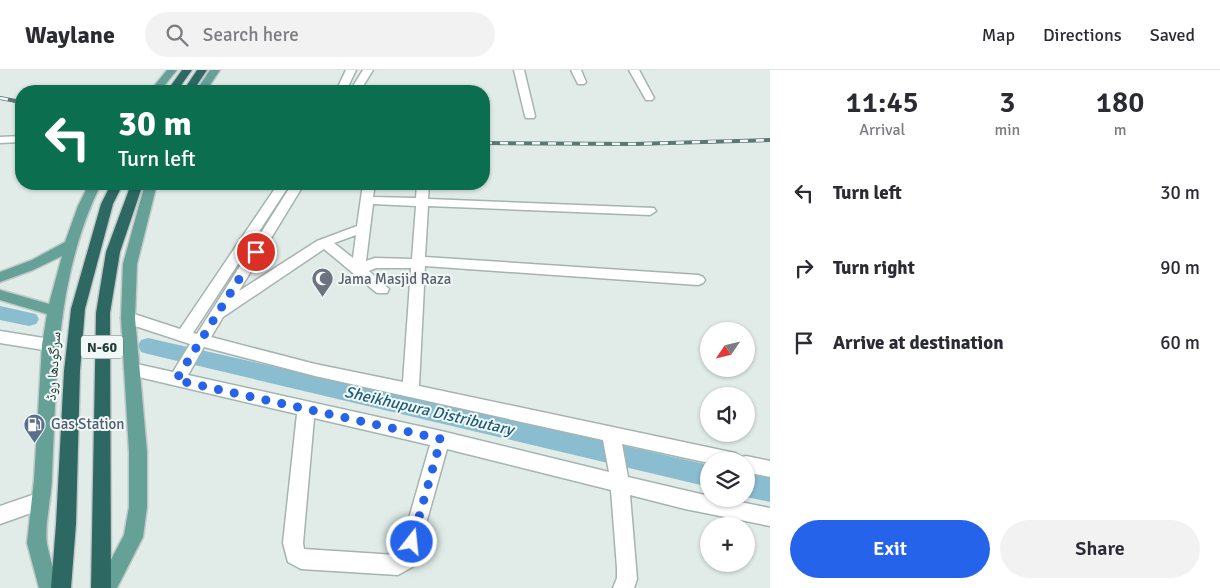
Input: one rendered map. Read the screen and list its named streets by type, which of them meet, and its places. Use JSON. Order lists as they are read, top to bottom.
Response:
{
  "streets": {
    "highway": ["N-60", "سرگودھا روڈ"]
  },
  "water": ["Sheikhupura Distributary"],
  "places": {
    "mosque": ["Jama Masjid Raza"],
    "fuel station": ["Gas Station"]
  },
  "north": "bottom left",
  "page": {
    "header": "Waylane",
    "search": "Search here",
    "nav": ["Map", "Directions", "Saved"],
    "eta": [
      "11:45",
      "Arrival",
      "3",
      "min",
      "180",
      "m"
    ],
    "turn": ["30 m", "Turn left"],
    "list": [
      {
        "name": "Turn left",
        "value": "30 m"
      },
      {
        "name": "Turn right",
        "value": "90 m"
      },
      {
        "name": "Arrive at destination",
        "value": "60 m"
      }
    ],
    "map_buttons": "+",
    "buttons": ["Exit", "Share"]
  }
}
